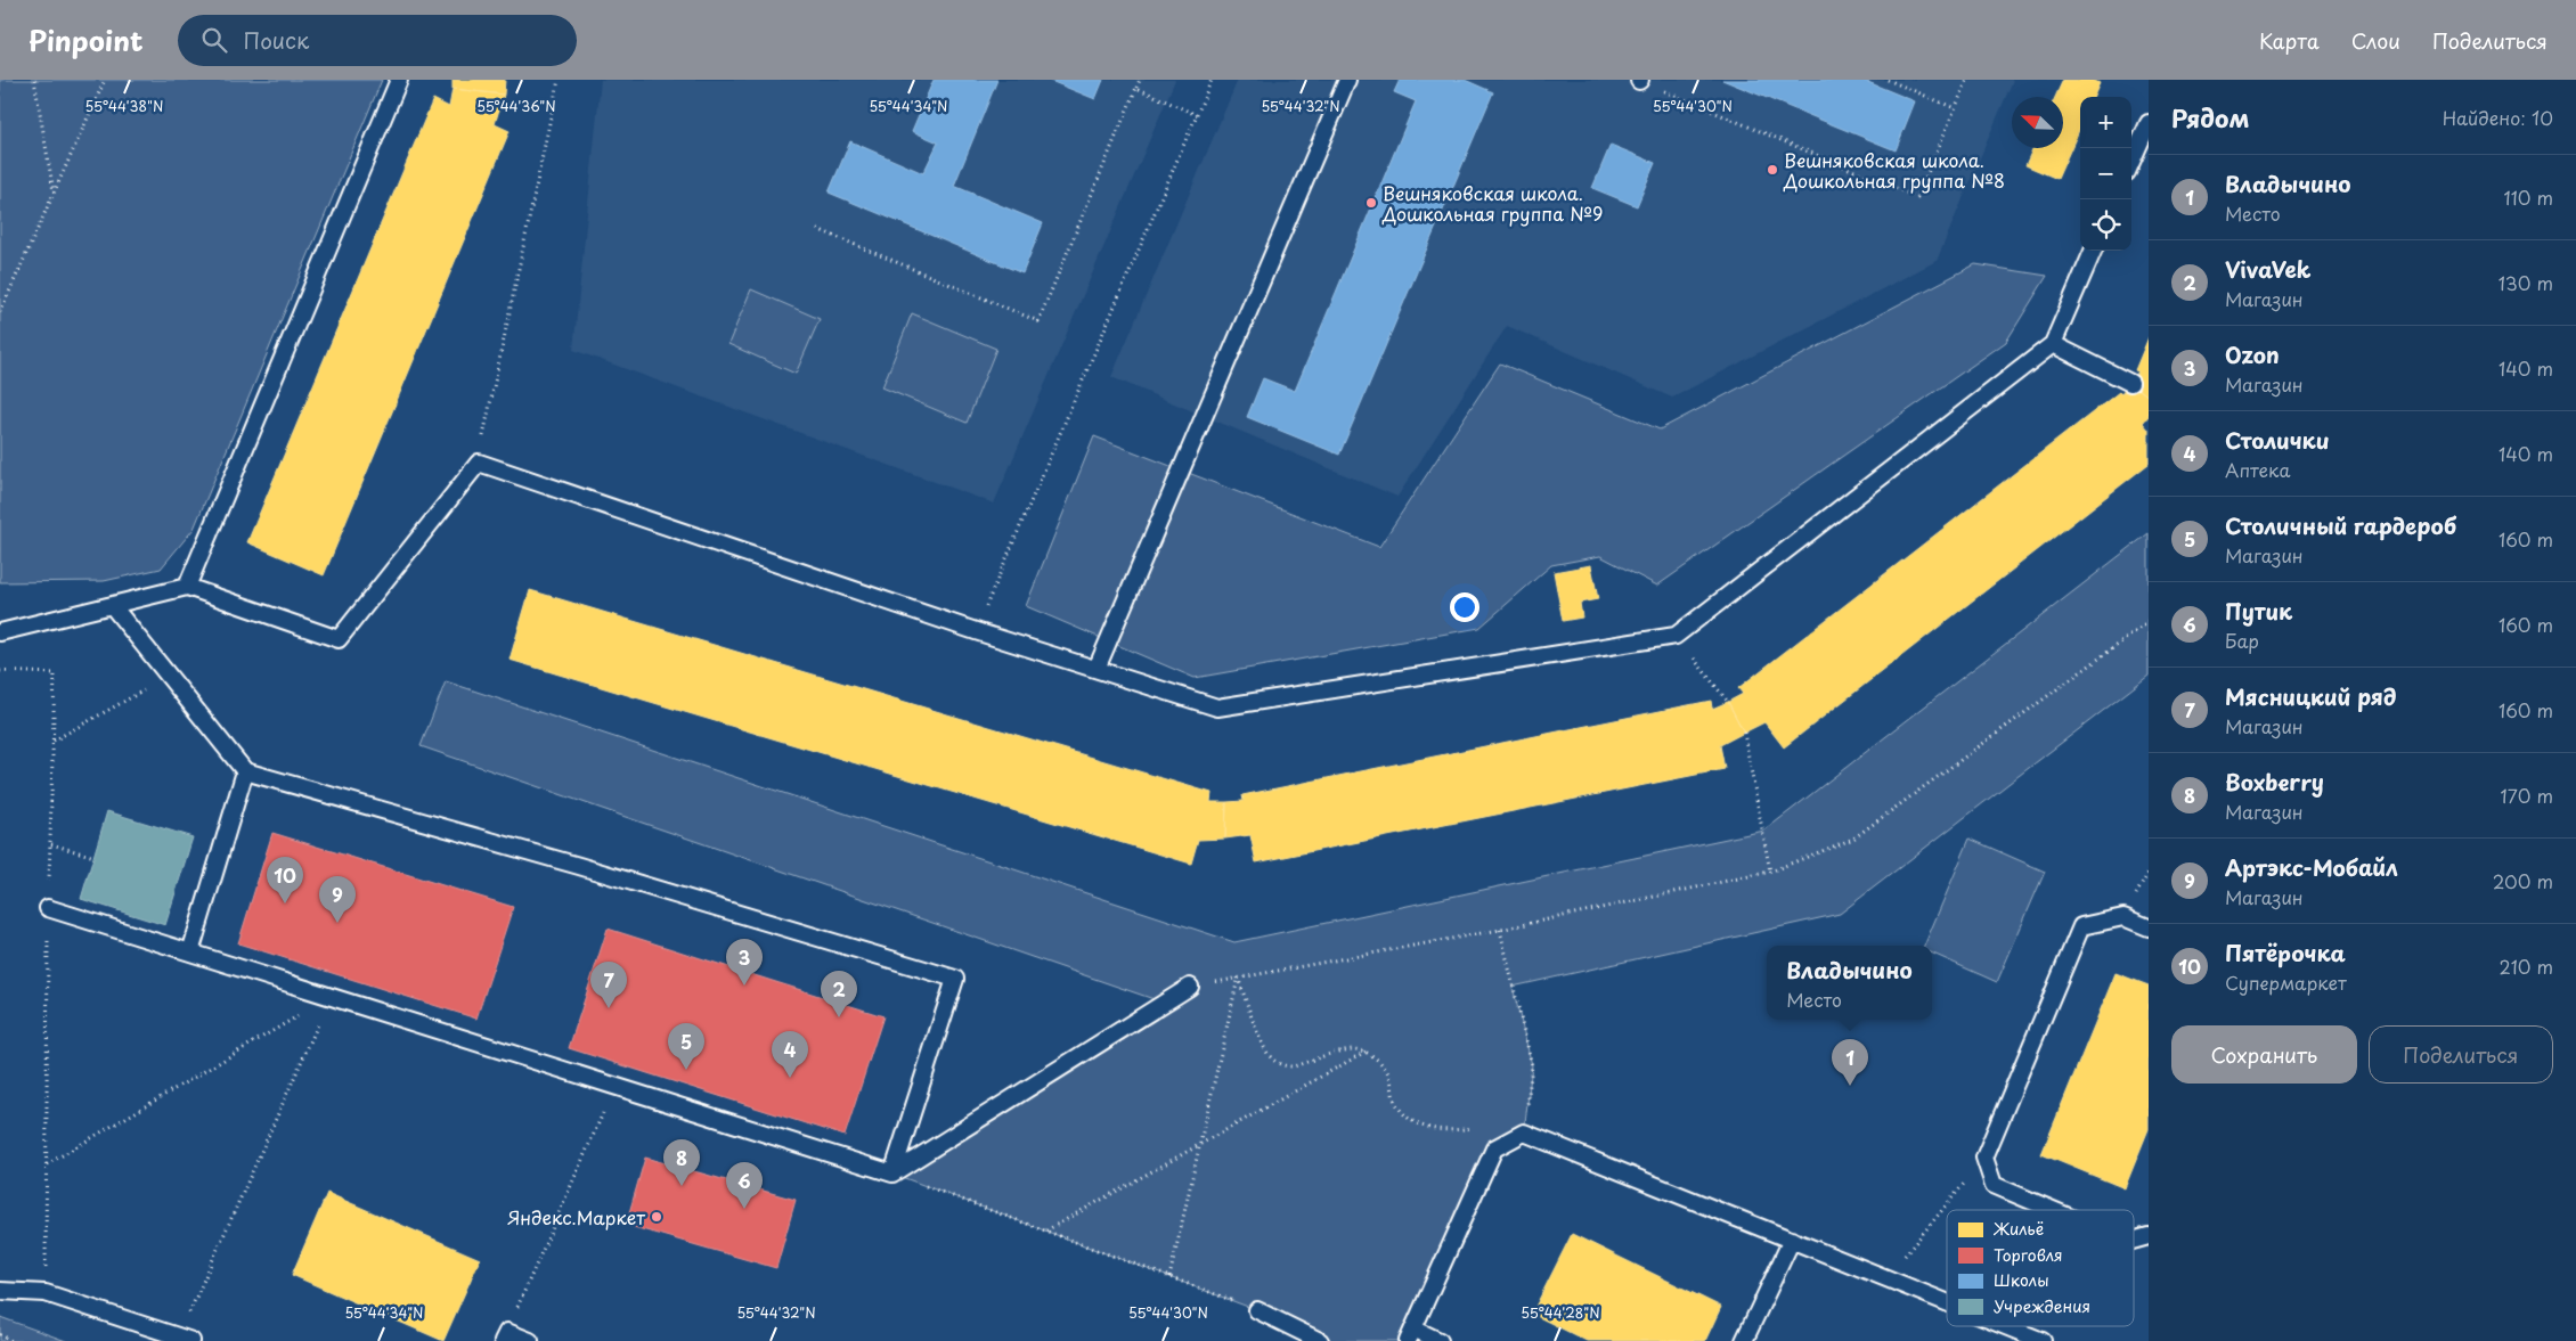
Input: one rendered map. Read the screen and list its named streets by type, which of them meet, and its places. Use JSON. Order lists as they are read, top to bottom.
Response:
{
  "places": ["Вешняковская школа. Дошкольная группа №8", "Вешняковская школа. Дошкольная группа №9", "Яндекс.Маркет"],
  "legend": [
    "Жильё",
    "Торговля",
    "Школы",
    "Учреждения"
  ],
  "north": "top left",
  "page": {
    "header": "Pinpoint",
    "search": "Поиск",
    "nav": ["Карта", "Слои", "Поделиться"],
    "heading": ["Рядом", "Найдено: 10"],
    "map_buttons": ["+", "−"],
    "list": [
      {
        "mark": "1",
        "name": "Владычино",
        "note": "Место",
        "value": "110 m"
      },
      {
        "mark": "2",
        "name": "VivaVek",
        "note": "Магазин",
        "value": "130 m"
      },
      {
        "mark": "3",
        "name": "Ozon",
        "note": "Магазин",
        "value": "140 m"
      },
      {
        "mark": "4",
        "name": "Столички",
        "note": "Аптека",
        "value": "140 m"
      },
      {
        "mark": "5",
        "name": "Столичный гардероб",
        "note": "Магазин",
        "value": "160 m"
      },
      {
        "mark": "6",
        "name": "Путик",
        "note": "Бар",
        "value": "160 m"
      },
      {
        "mark": "7",
        "name": "Мясницкий ряд",
        "note": "Магазин",
        "value": "160 m"
      },
      {
        "mark": "8",
        "name": "Boxberry",
        "note": "Магазин",
        "value": "170 m"
      },
      {
        "mark": "9",
        "name": "Артэкс-Мобайл",
        "note": "Магазин",
        "value": "200 m"
      },
      {
        "mark": "10",
        "name": "Пятёрочка",
        "note": "Супермаркет",
        "value": "210 m"
      }
    ],
    "pins": [
      "10",
      "9",
      "3",
      "7",
      "2",
      "5",
      "4",
      "1",
      "8",
      "6"
    ],
    "popup": ["Владычино", "Место"],
    "buttons": ["Сохранить", "Поделиться"]
  },
  "coordinates": [
    "55°44'38\"N",
    "55°44'36\"N",
    "55°44'34\"N",
    "55°44'32\"N",
    "55°44'30\"N",
    "55°44'28\"N"
  ]
}
